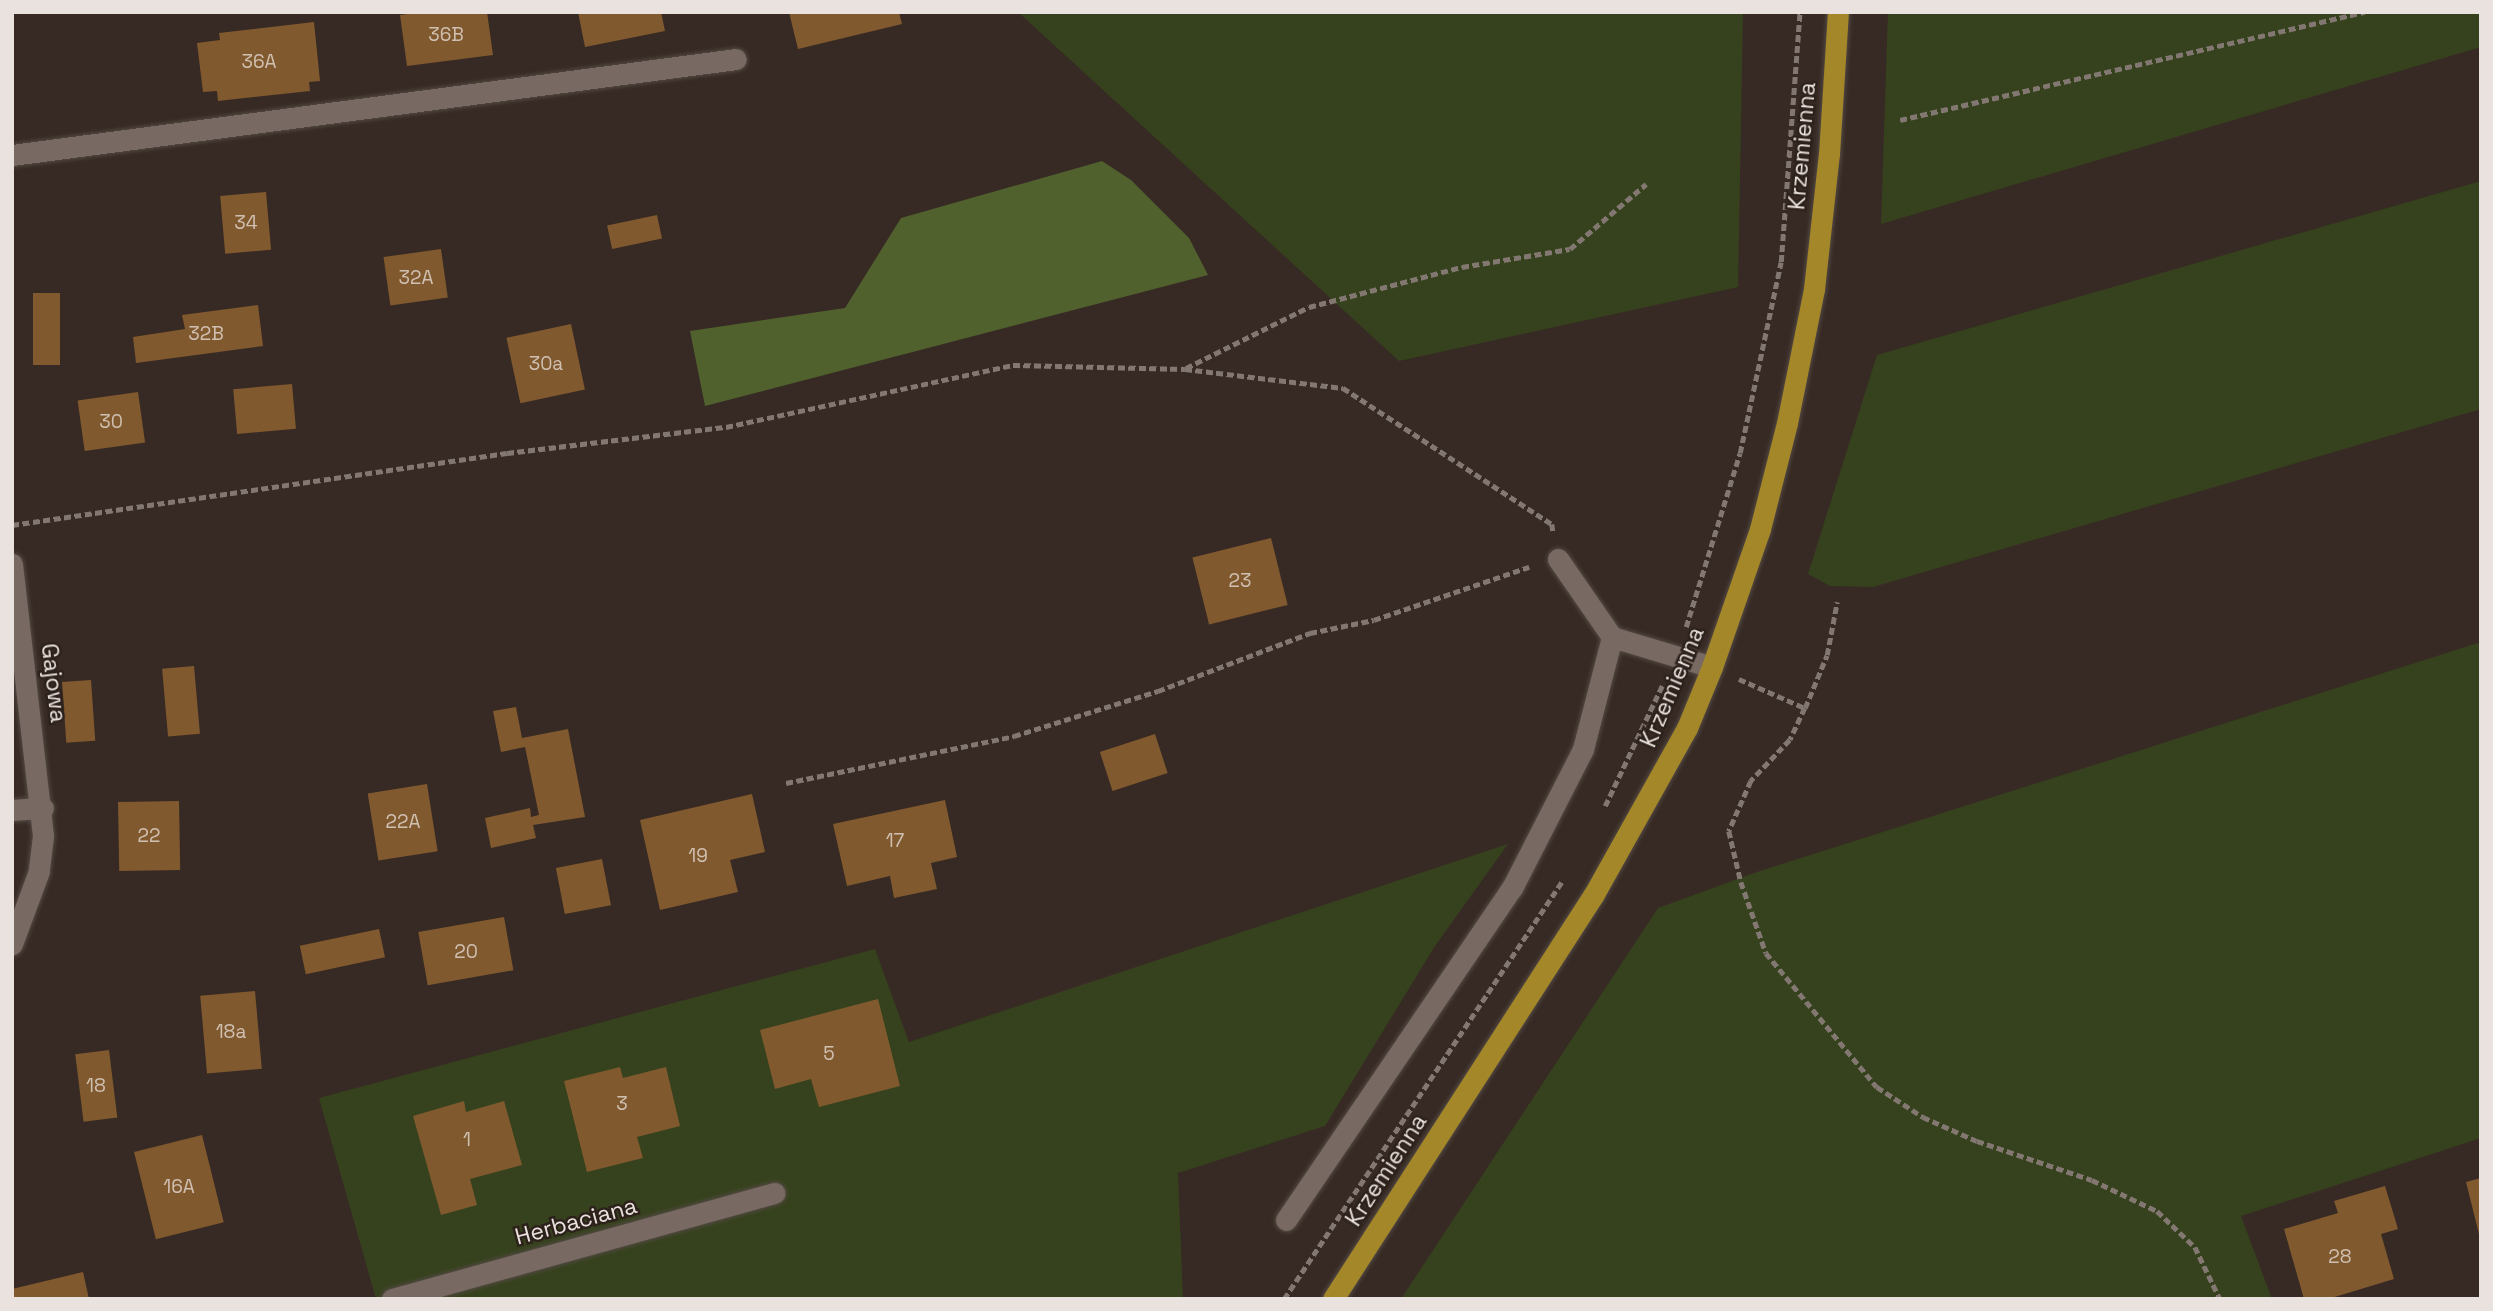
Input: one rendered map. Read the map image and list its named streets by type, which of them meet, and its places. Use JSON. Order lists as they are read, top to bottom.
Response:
{
  "streets": {
    "main road": ["Krzemienna"],
    "street": ["Gajowa", "Herbaciana"]
  },
  "house_numbers": [
    "36B",
    "36A",
    "34",
    "32A",
    "32B",
    "30a",
    "30",
    "23",
    "22A",
    "22",
    "17",
    "19",
    "20",
    "18a",
    "5",
    "18",
    "3",
    "1",
    "16A",
    "28"
  ]
}
